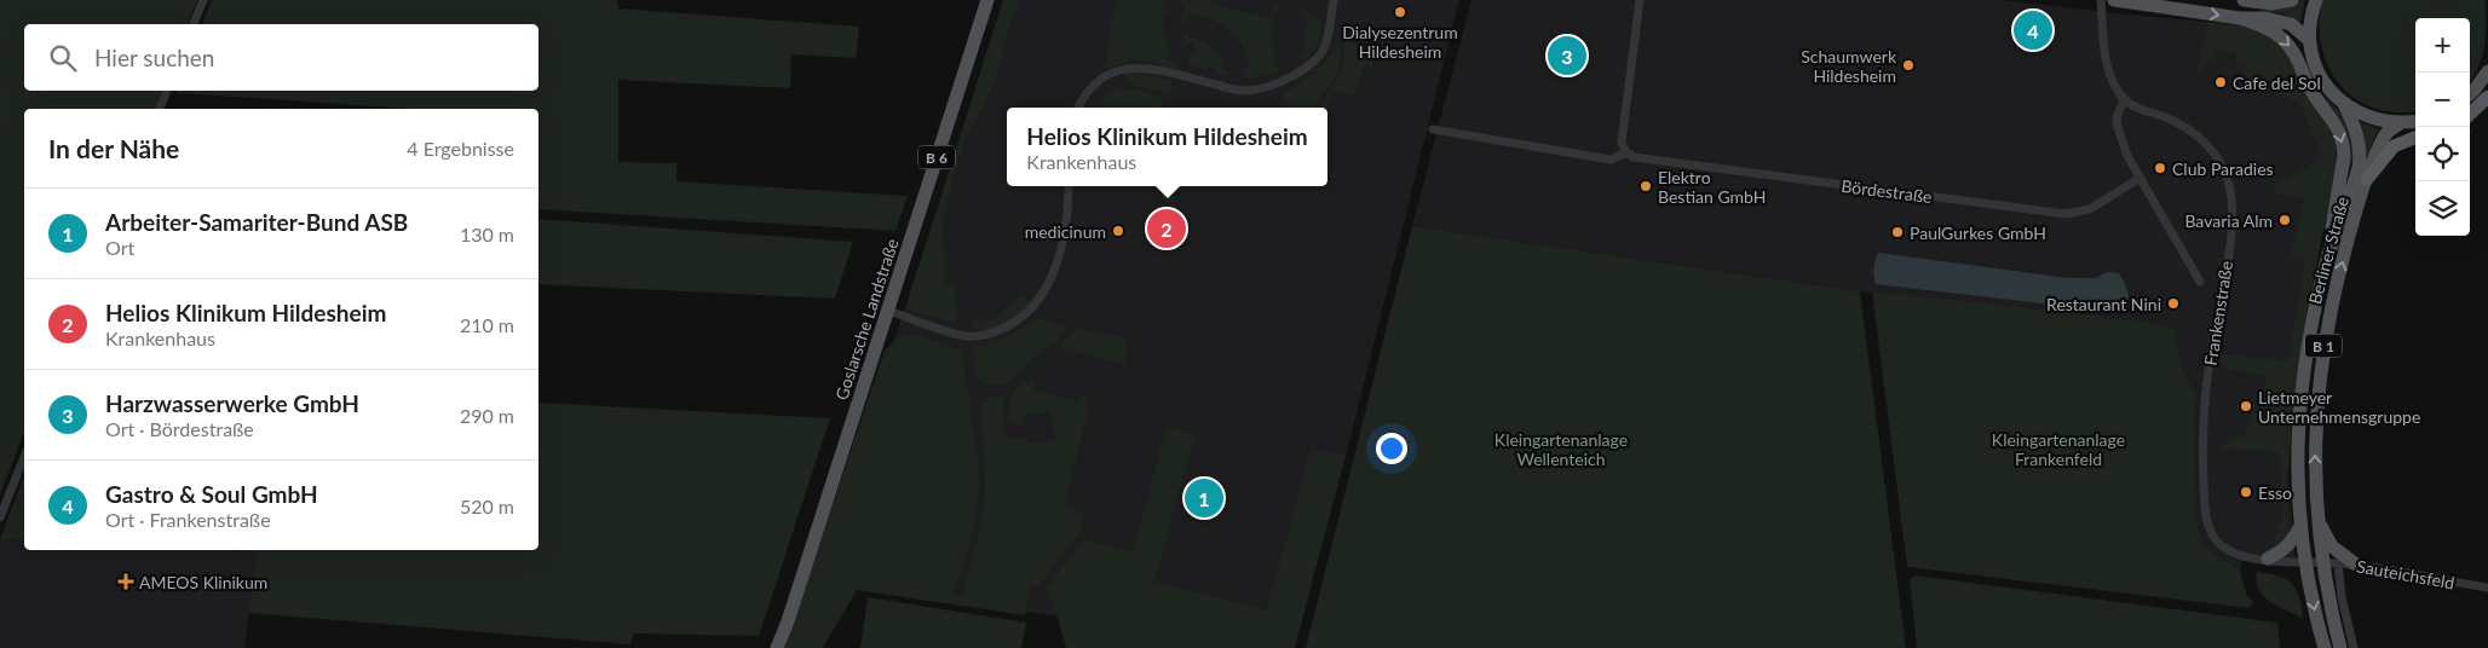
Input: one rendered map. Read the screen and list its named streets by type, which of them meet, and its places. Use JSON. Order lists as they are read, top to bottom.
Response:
{
  "streets": {
    "main road": [
      "B 6",
      "Berliner Straße",
      "Goslarsche Landstraße",
      "B 1"
    ],
    "street": ["Bördestraße", "Frankenstraße", "Sauteichsfeld"]
  },
  "crossings": [
    ["Bördestraße", "Frankenstraße"],
    ["Berliner Straße", "B 1"],
    ["Berliner Straße", "Sauteichsfeld"],
    ["B 1", "Sauteichsfeld"]
  ],
  "parks": ["Kleingartenanlage Wellenteich", "Kleingartenanlage Frankenfeld"],
  "places": {
    "other": [
      "Dialysezentrum Hildesheim",
      "Schaumwerk Hildesheim",
      "Cafe del Sol",
      "Club Paradies",
      "Elektro Bestian GmbH",
      "Bavaria Alm",
      "medicinum",
      "PaulGurkes GmbH",
      "Restaurant Nini",
      "Lietmeyer Unternehmensgruppe",
      "Esso"
    ],
    "health": ["AMEOS Klinikum"]
  },
  "page": {
    "pins": [
      "4",
      "3",
      "2",
      "1"
    ],
    "map_buttons": ["+", "−"],
    "search": "Hier suchen",
    "popup": ["Helios Klinikum Hildesheim", "Krankenhaus"],
    "heading": ["In der Nähe", "4 Ergebnisse"],
    "list": [
      {
        "mark": "1",
        "name": "Arbeiter-Samariter-Bund ASB",
        "note": "Ort",
        "value": "130 m"
      },
      {
        "mark": "2",
        "name": "Helios Klinikum Hildesheim",
        "note": "Krankenhaus",
        "value": "210 m"
      },
      {
        "mark": "3",
        "name": "Harzwasserwerke GmbH",
        "note": "Ort · Bördestraße",
        "value": "290 m"
      },
      {
        "mark": "4",
        "name": "Gastro & Soul GmbH",
        "note": "Ort · Frankenstraße",
        "value": "520 m"
      }
    ]
  }
}
